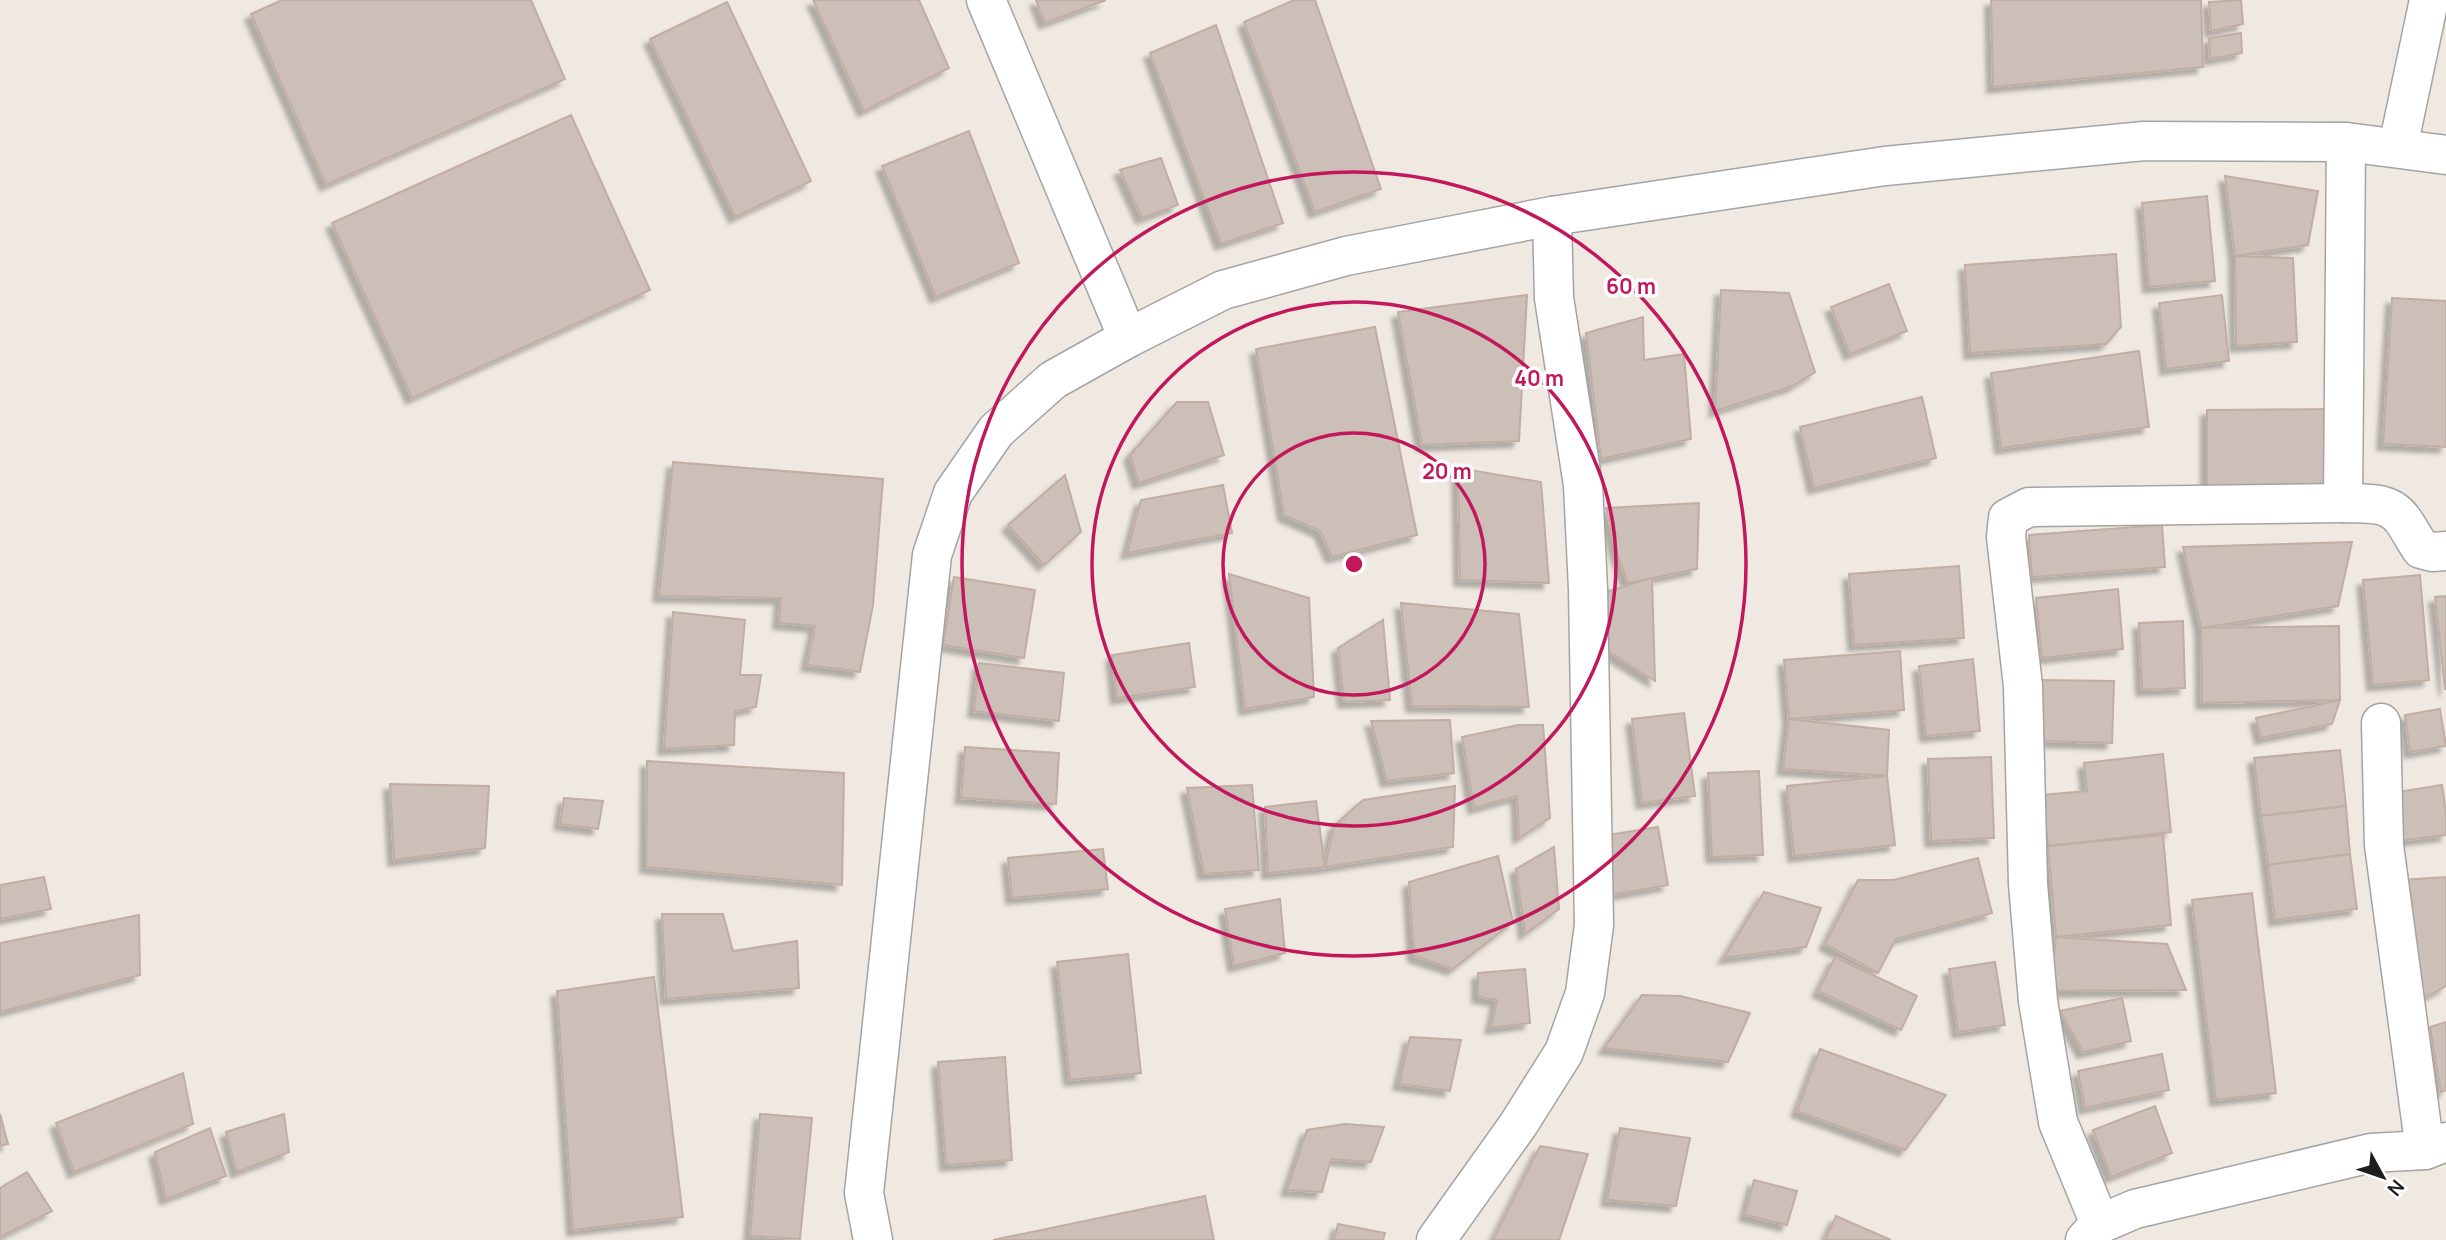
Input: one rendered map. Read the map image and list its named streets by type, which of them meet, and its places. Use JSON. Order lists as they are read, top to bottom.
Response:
{
  "north": "bottom right",
  "rings": ["60 m", "40 m", "20 m"]
}
